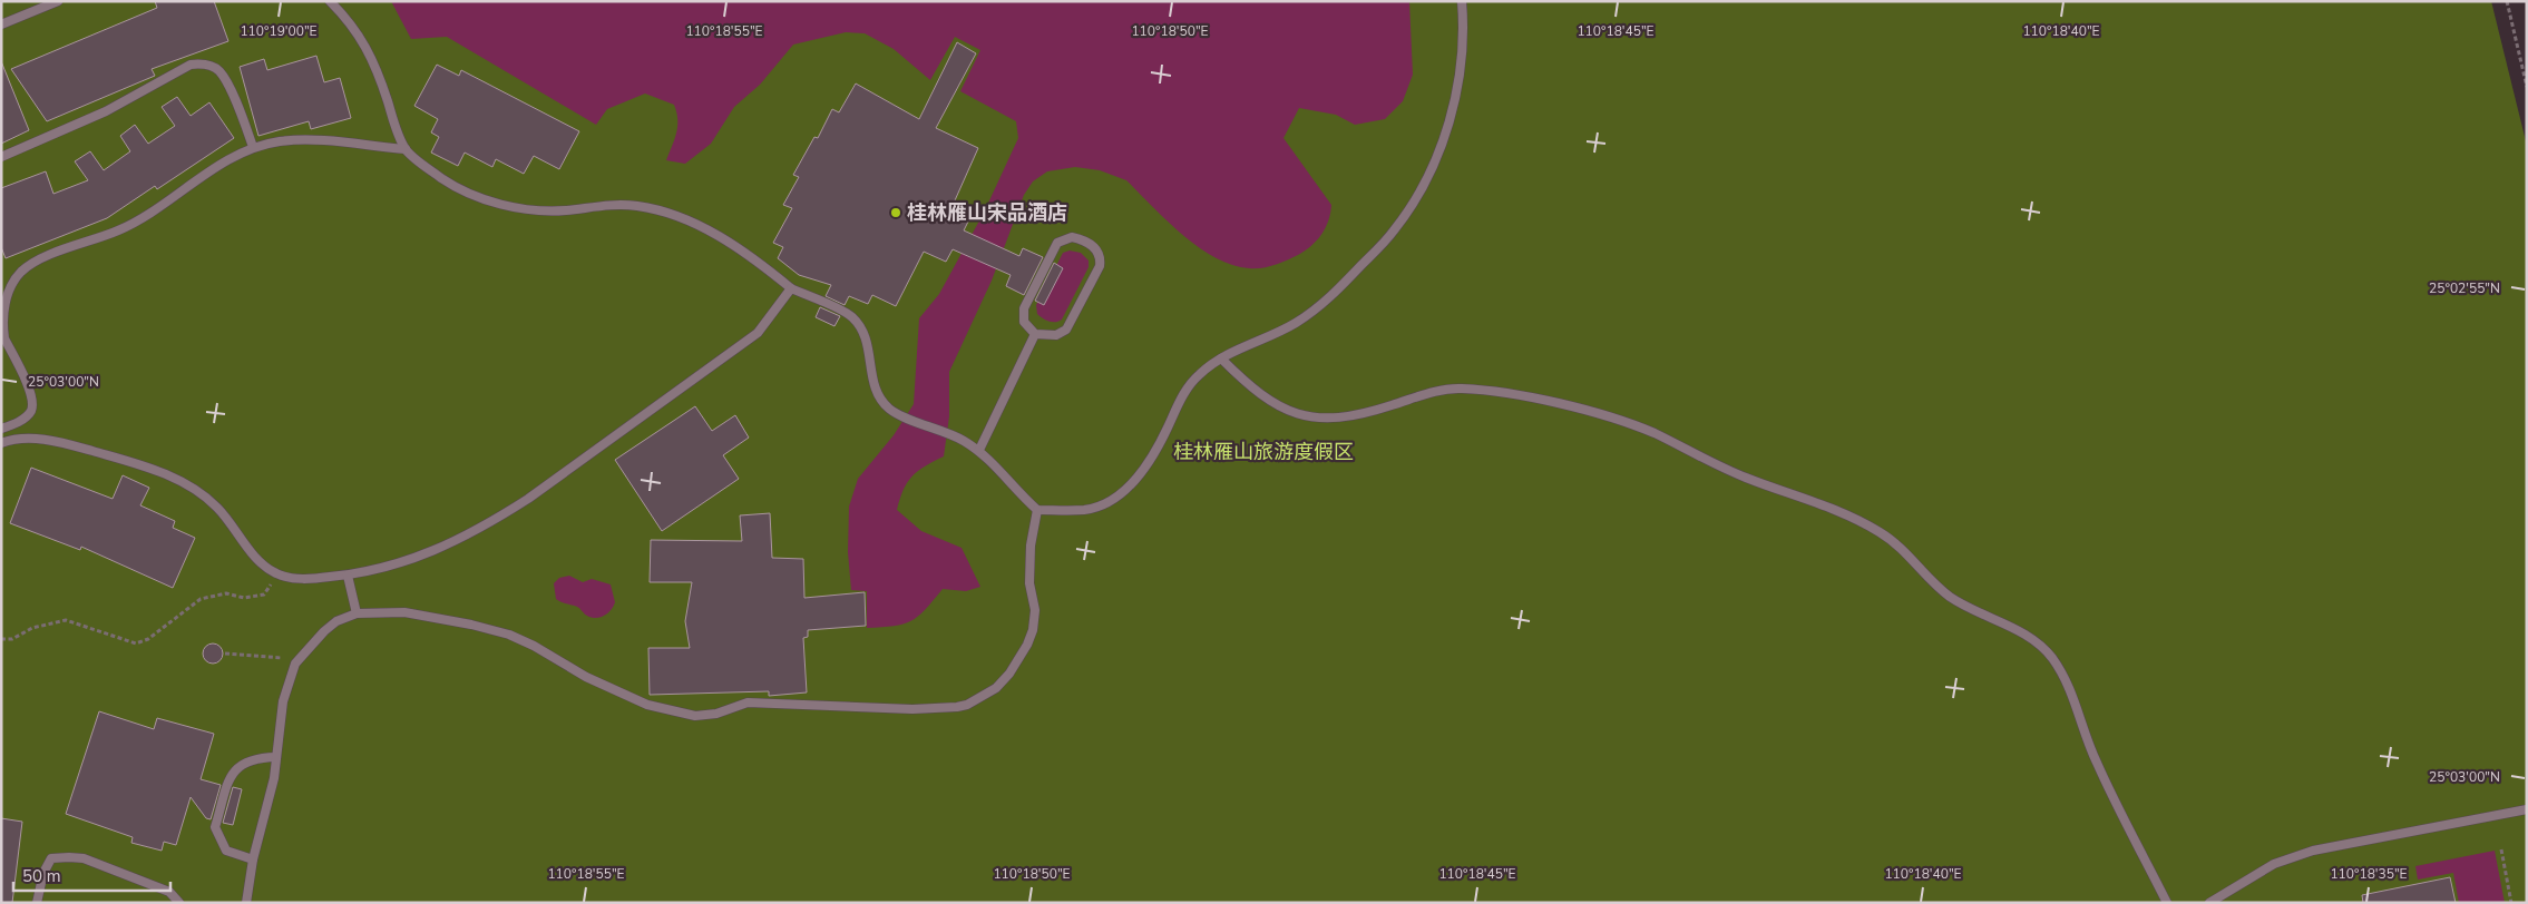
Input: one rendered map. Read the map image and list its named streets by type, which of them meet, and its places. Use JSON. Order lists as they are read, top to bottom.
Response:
{
  "parks": ["桂林雁山旅游度假区"],
  "places": ["桂林雁山宋品酒店"],
  "scale_bar": "50 m",
  "coordinates": [
    "110°19'00\"E",
    "110°18'55\"E",
    "110°18'50\"E",
    "110°18'45\"E",
    "110°18'40\"E",
    "25°02'55\"N",
    "25°03'00\"N",
    "110°18'35\"E"
  ]
}
